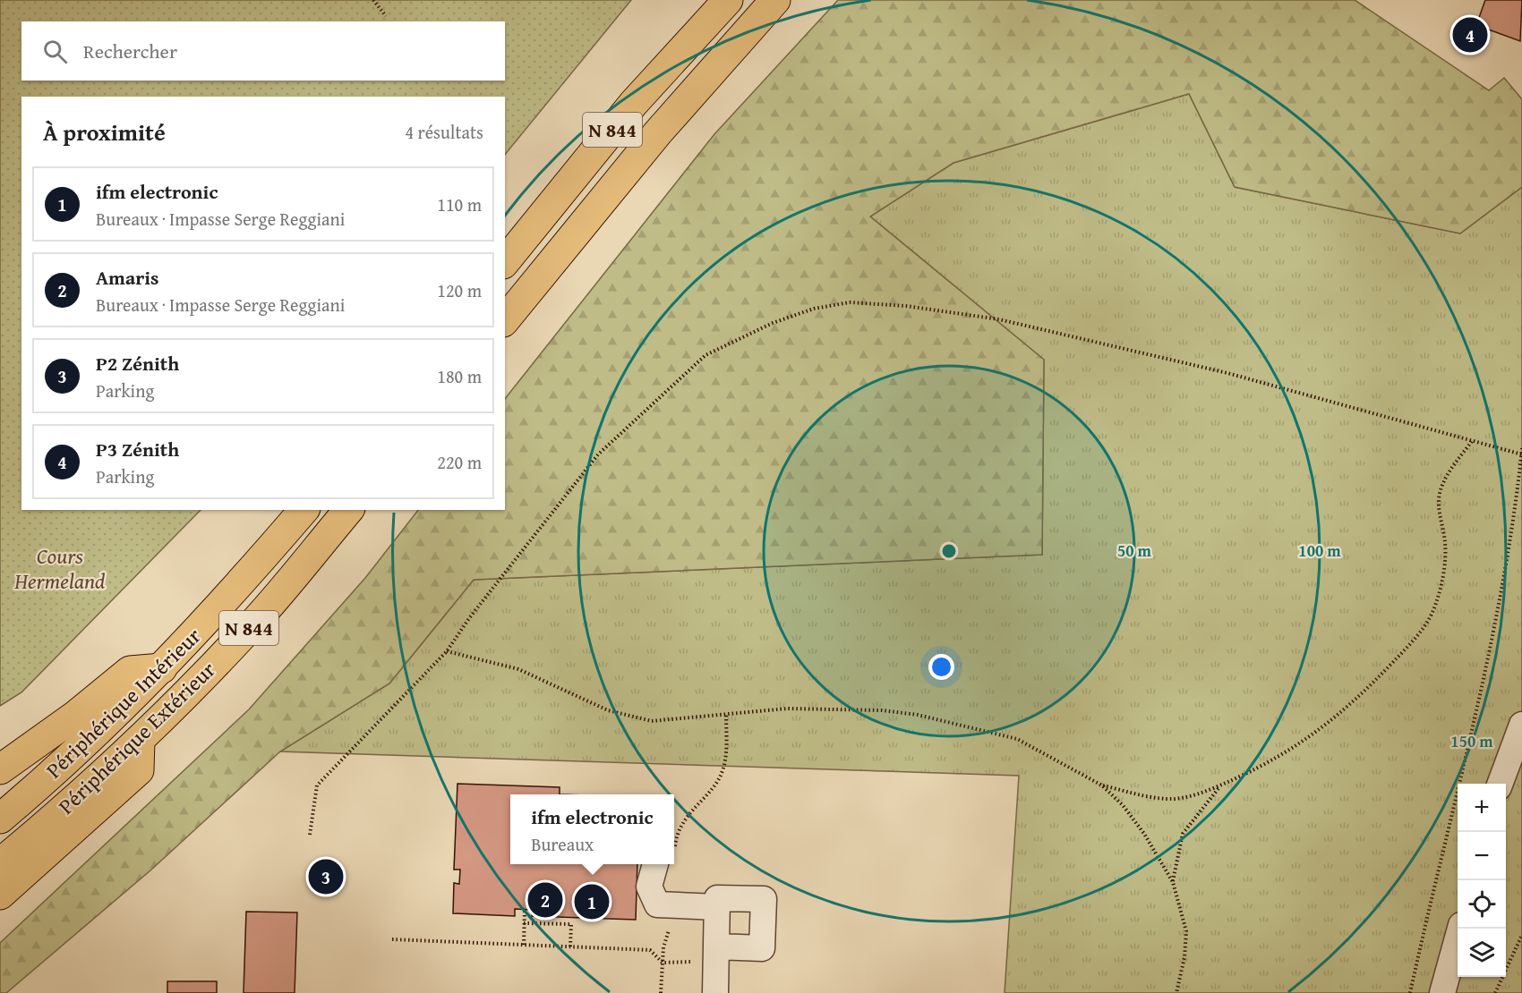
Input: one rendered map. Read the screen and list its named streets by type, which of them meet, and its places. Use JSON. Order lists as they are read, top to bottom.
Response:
{
  "streets": {
    "highway": ["N 844", "Périphérique Intérieur", "Périphérique Extérieur"]
  },
  "parks": ["Cours Hermeland"],
  "page": {
    "pins": [
      "4",
      "3",
      "2",
      "1"
    ],
    "search": "Rechercher",
    "heading": ["À proximité", "4 résultats"],
    "list": [
      {
        "mark": "1",
        "name": "ifm electronic",
        "note": "Bureaux · Impasse Serge Reggiani",
        "value": "110 m"
      },
      {
        "mark": "2",
        "name": "Amaris",
        "note": "Bureaux · Impasse Serge Reggiani",
        "value": "120 m"
      },
      {
        "mark": "3",
        "name": "P2 Zénith",
        "note": "Parking",
        "value": "180 m"
      },
      {
        "mark": "4",
        "name": "P3 Zénith",
        "note": "Parking",
        "value": "220 m"
      }
    ],
    "map_buttons": ["+", "−"],
    "popup": ["ifm electronic", "Bureaux"]
  },
  "rings": ["50 m", "100 m", "150 m"]
}
